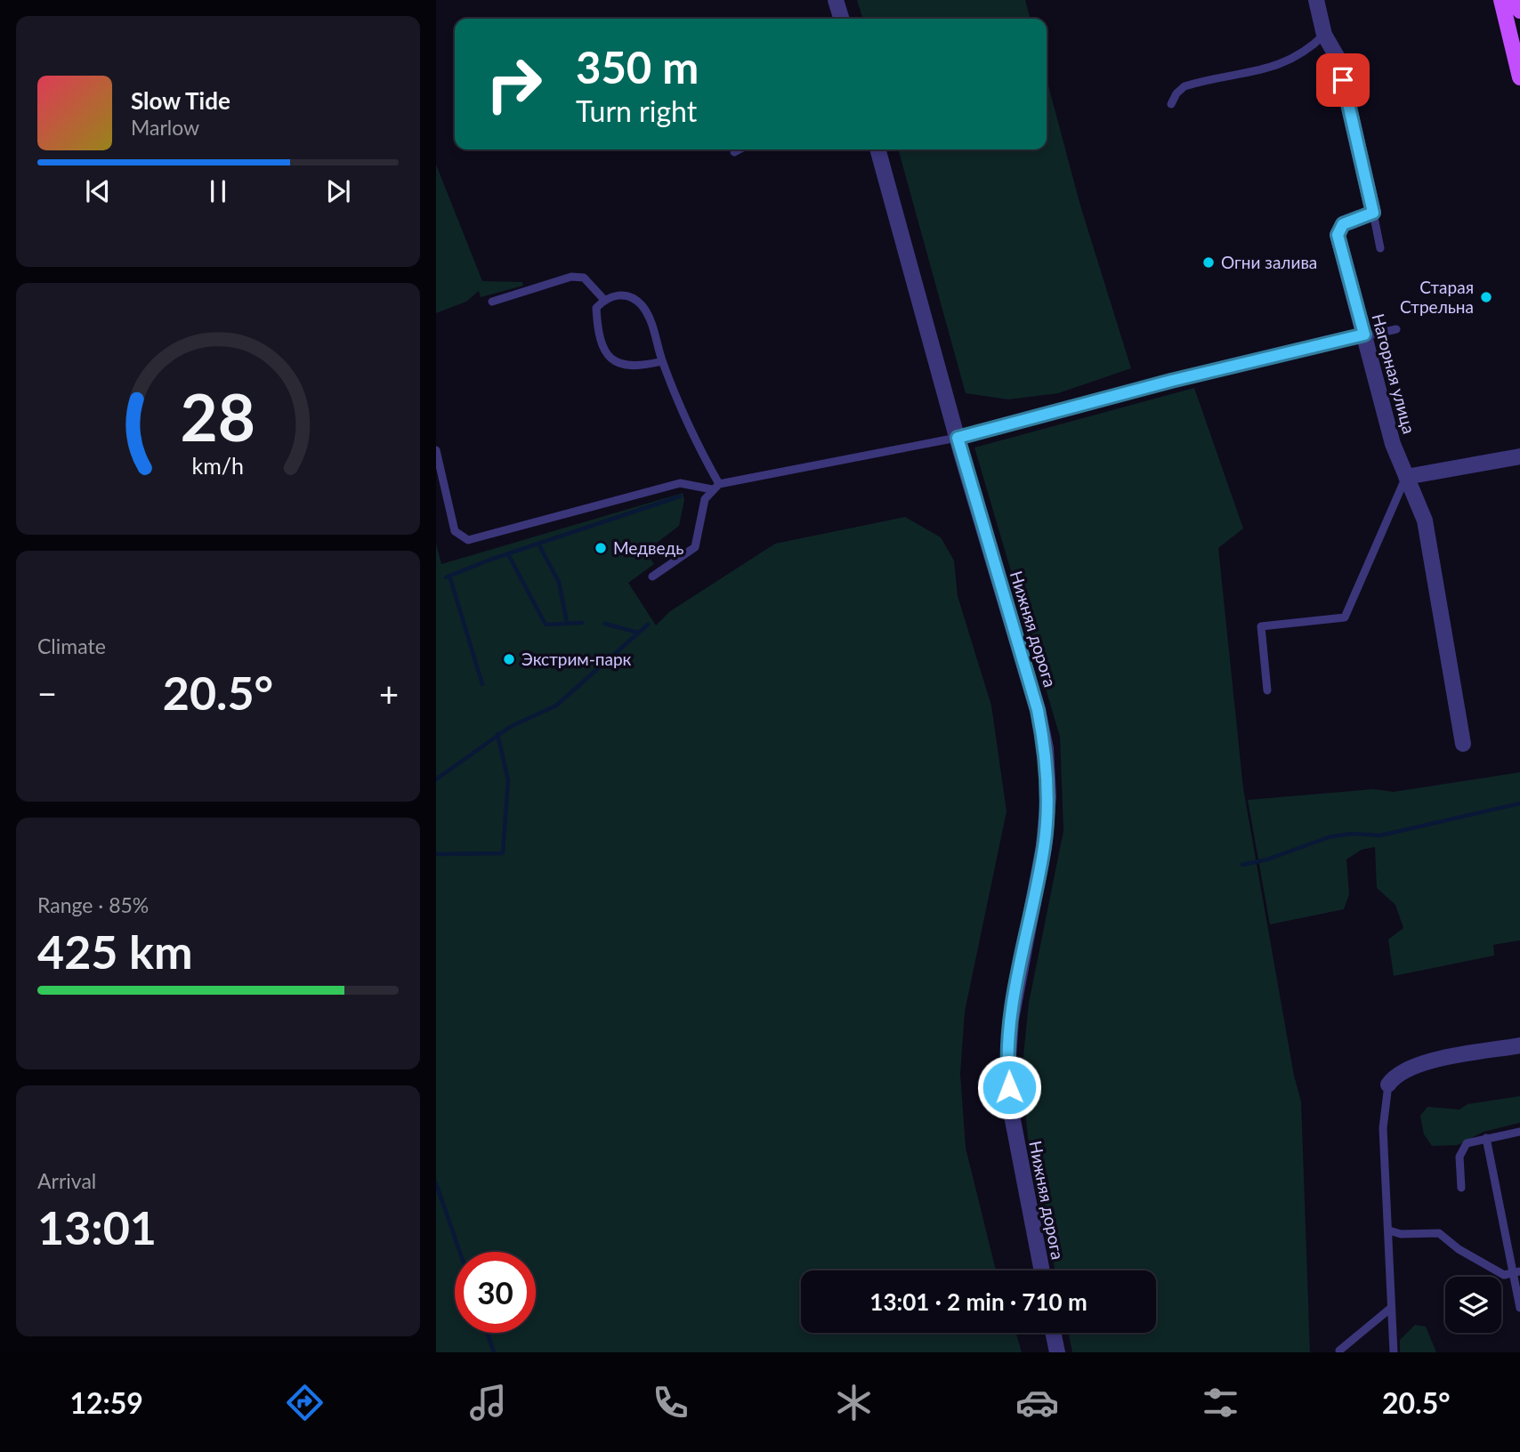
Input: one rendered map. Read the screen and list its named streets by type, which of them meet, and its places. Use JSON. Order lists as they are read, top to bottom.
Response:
{
  "streets": {
    "street": ["Нагорная улица", "Нижняя дорога"]
  },
  "places": [
    "Огни залива",
    "Старая Стрельна",
    "Медведь",
    "Экстрим-парк"
  ],
  "page": {
    "turn": ["350 m", "Turn right"],
    "song": ["Slow Tide", "Marlow"],
    "tile": [
      "Climate",
      ["Range · 85%", "425 km"],
      ["Arrival", "13:01"]
    ],
    "heat": ["−", "20.5°", "+"],
    "limit": "30",
    "trip": "13:01 · 2 min · 710 m",
    "tabs": ["12:59", "20.5°"],
    "gauge": ["28", "km/h"]
  }
}
